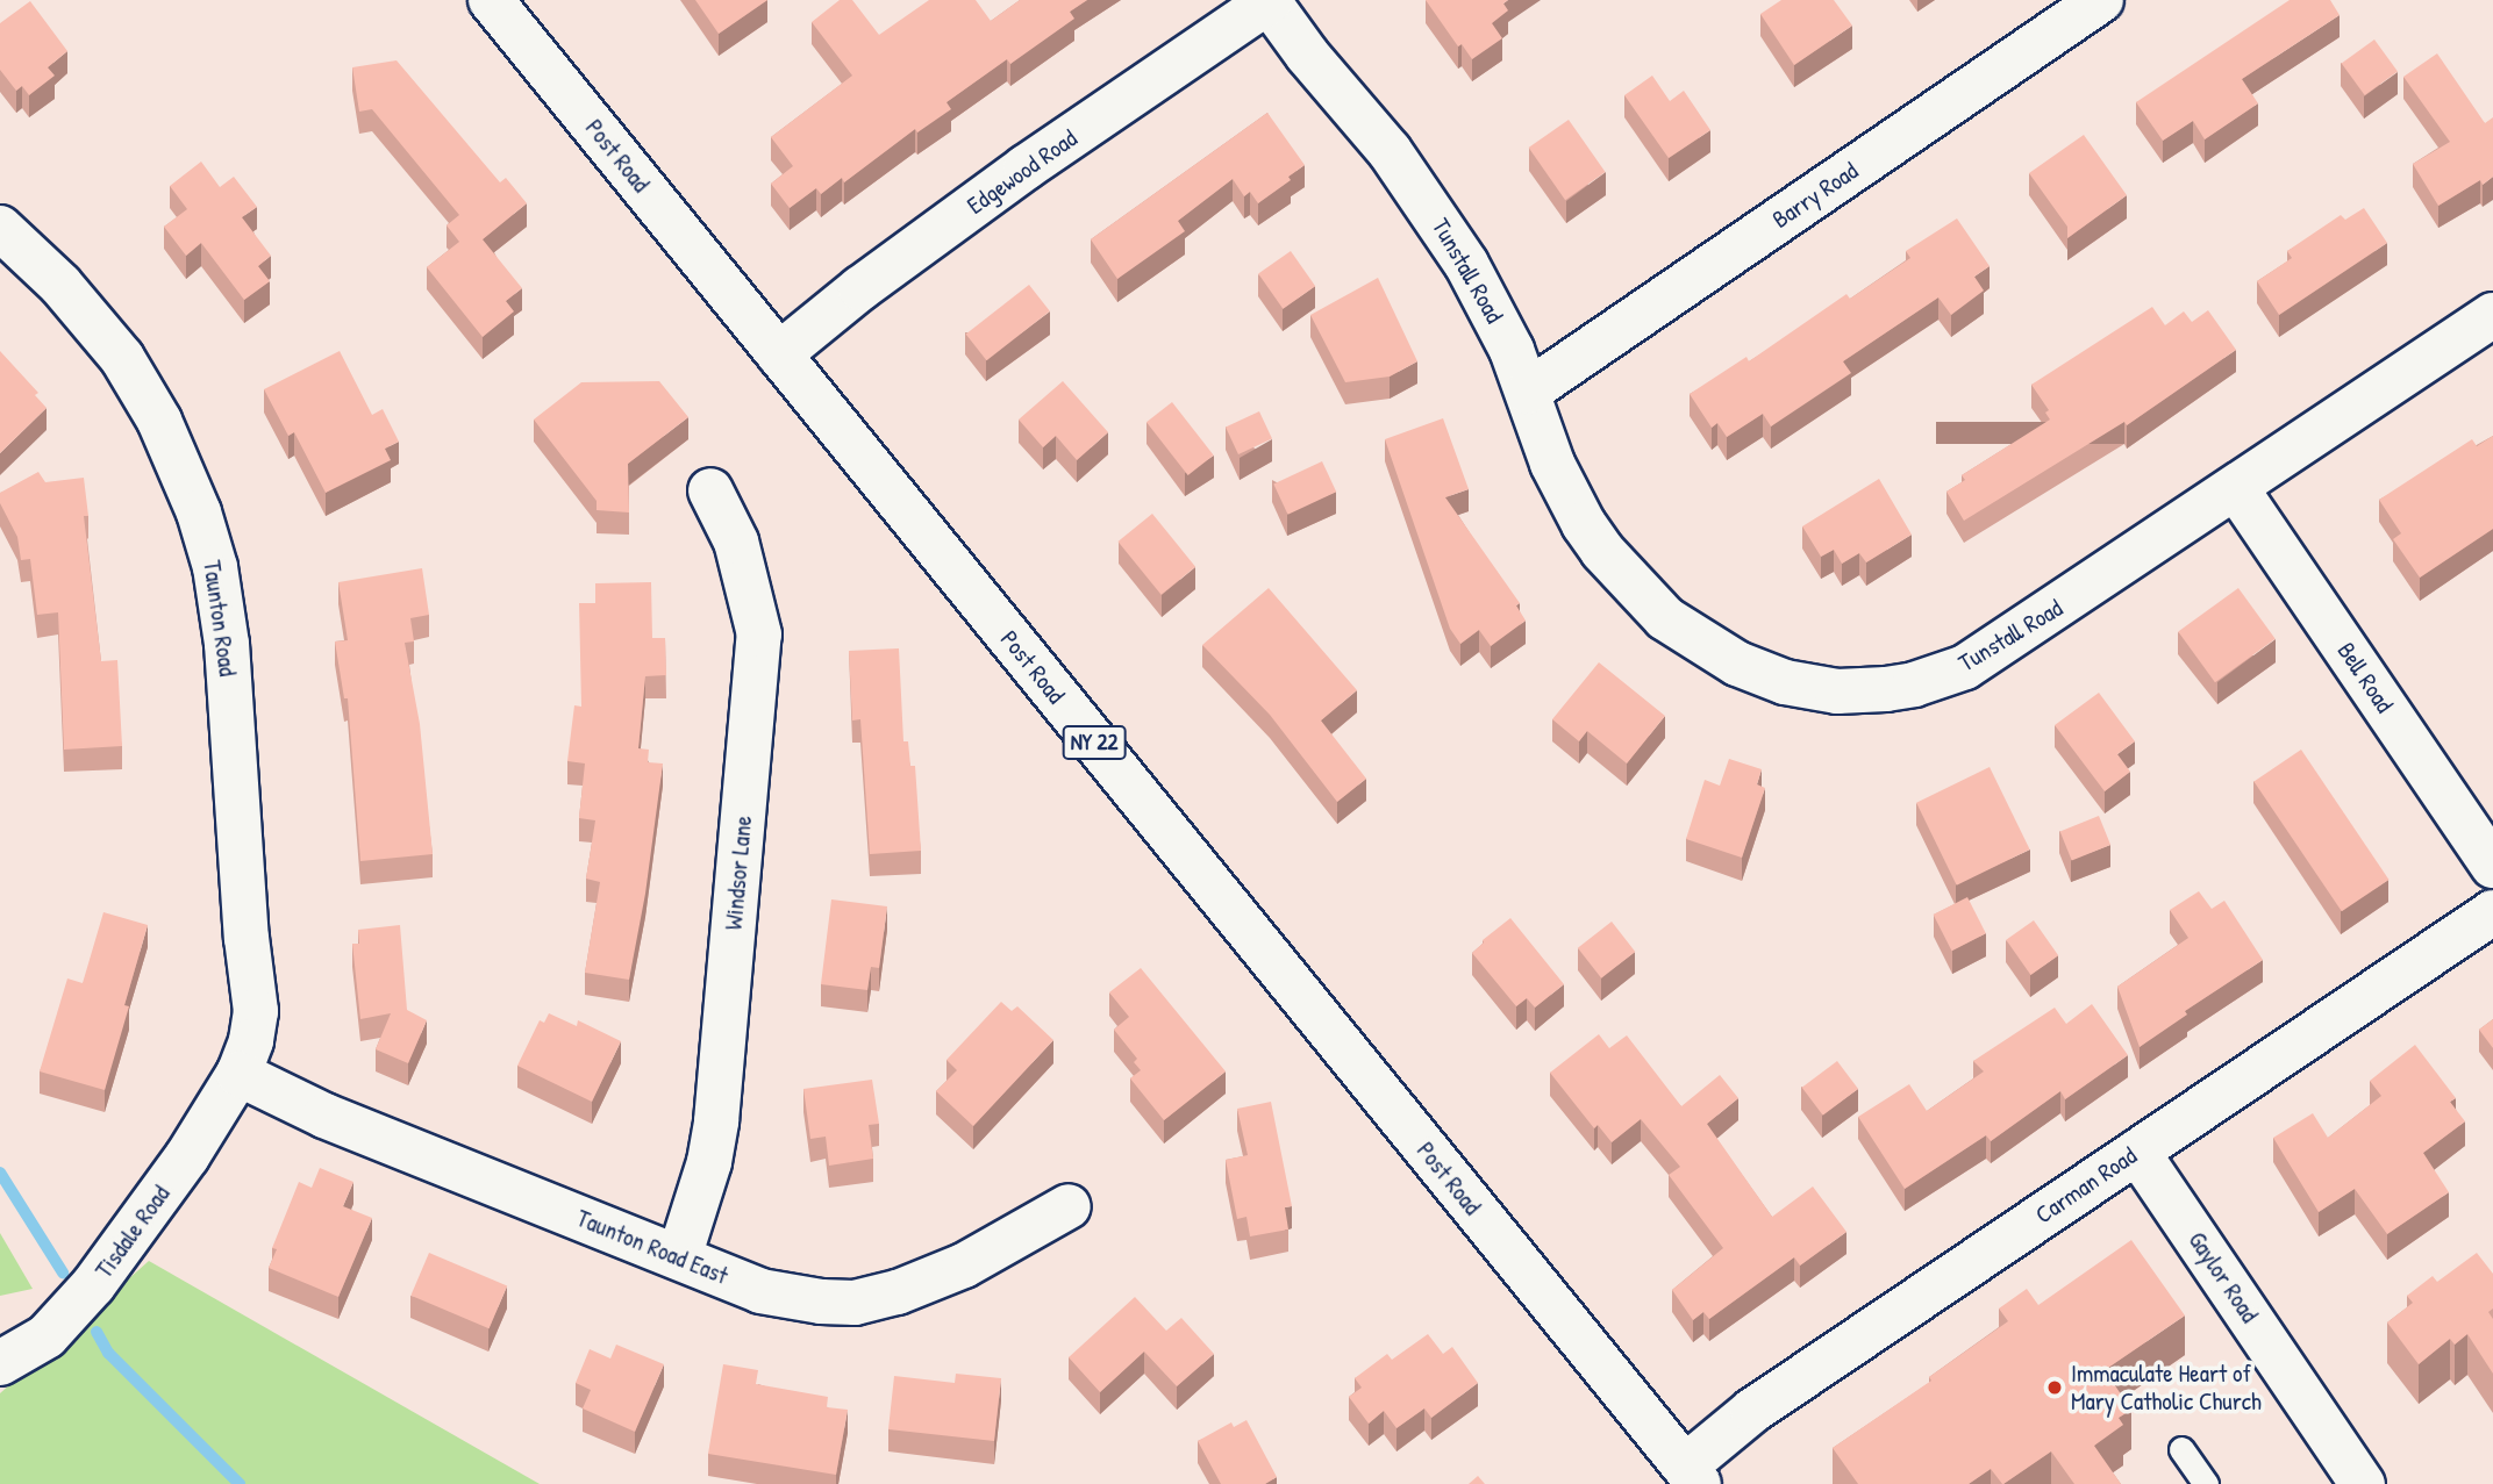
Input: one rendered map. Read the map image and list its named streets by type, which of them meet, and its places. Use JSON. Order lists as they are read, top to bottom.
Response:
{
  "streets": {
    "street": [
      "Post Road",
      "Edgewood Road",
      "Barry Road",
      "Tunstall Road",
      "Taunton Road",
      "Bell Road",
      "NY 22",
      "Windsor Lane",
      "Carman Road",
      "Tisdale Road",
      "Taunton Road East",
      "Gaylor Road"
    ]
  },
  "crossings": [
    ["Post Road", "Edgewood Road"],
    ["Post Road", "Carman Road"],
    ["Edgewood Road", "Tunstall Road"],
    ["Barry Road", "Tunstall Road"],
    ["Tunstall Road", "Bell Road"],
    ["Taunton Road", "Tisdale Road"],
    ["Taunton Road", "Taunton Road East"],
    ["Windsor Lane", "Taunton Road East"],
    ["Carman Road", "Gaylor Road"],
    ["Tisdale Road", "Taunton Road East"]
  ],
  "places": ["Immaculate Heart of Mary Catholic Church"]
}
